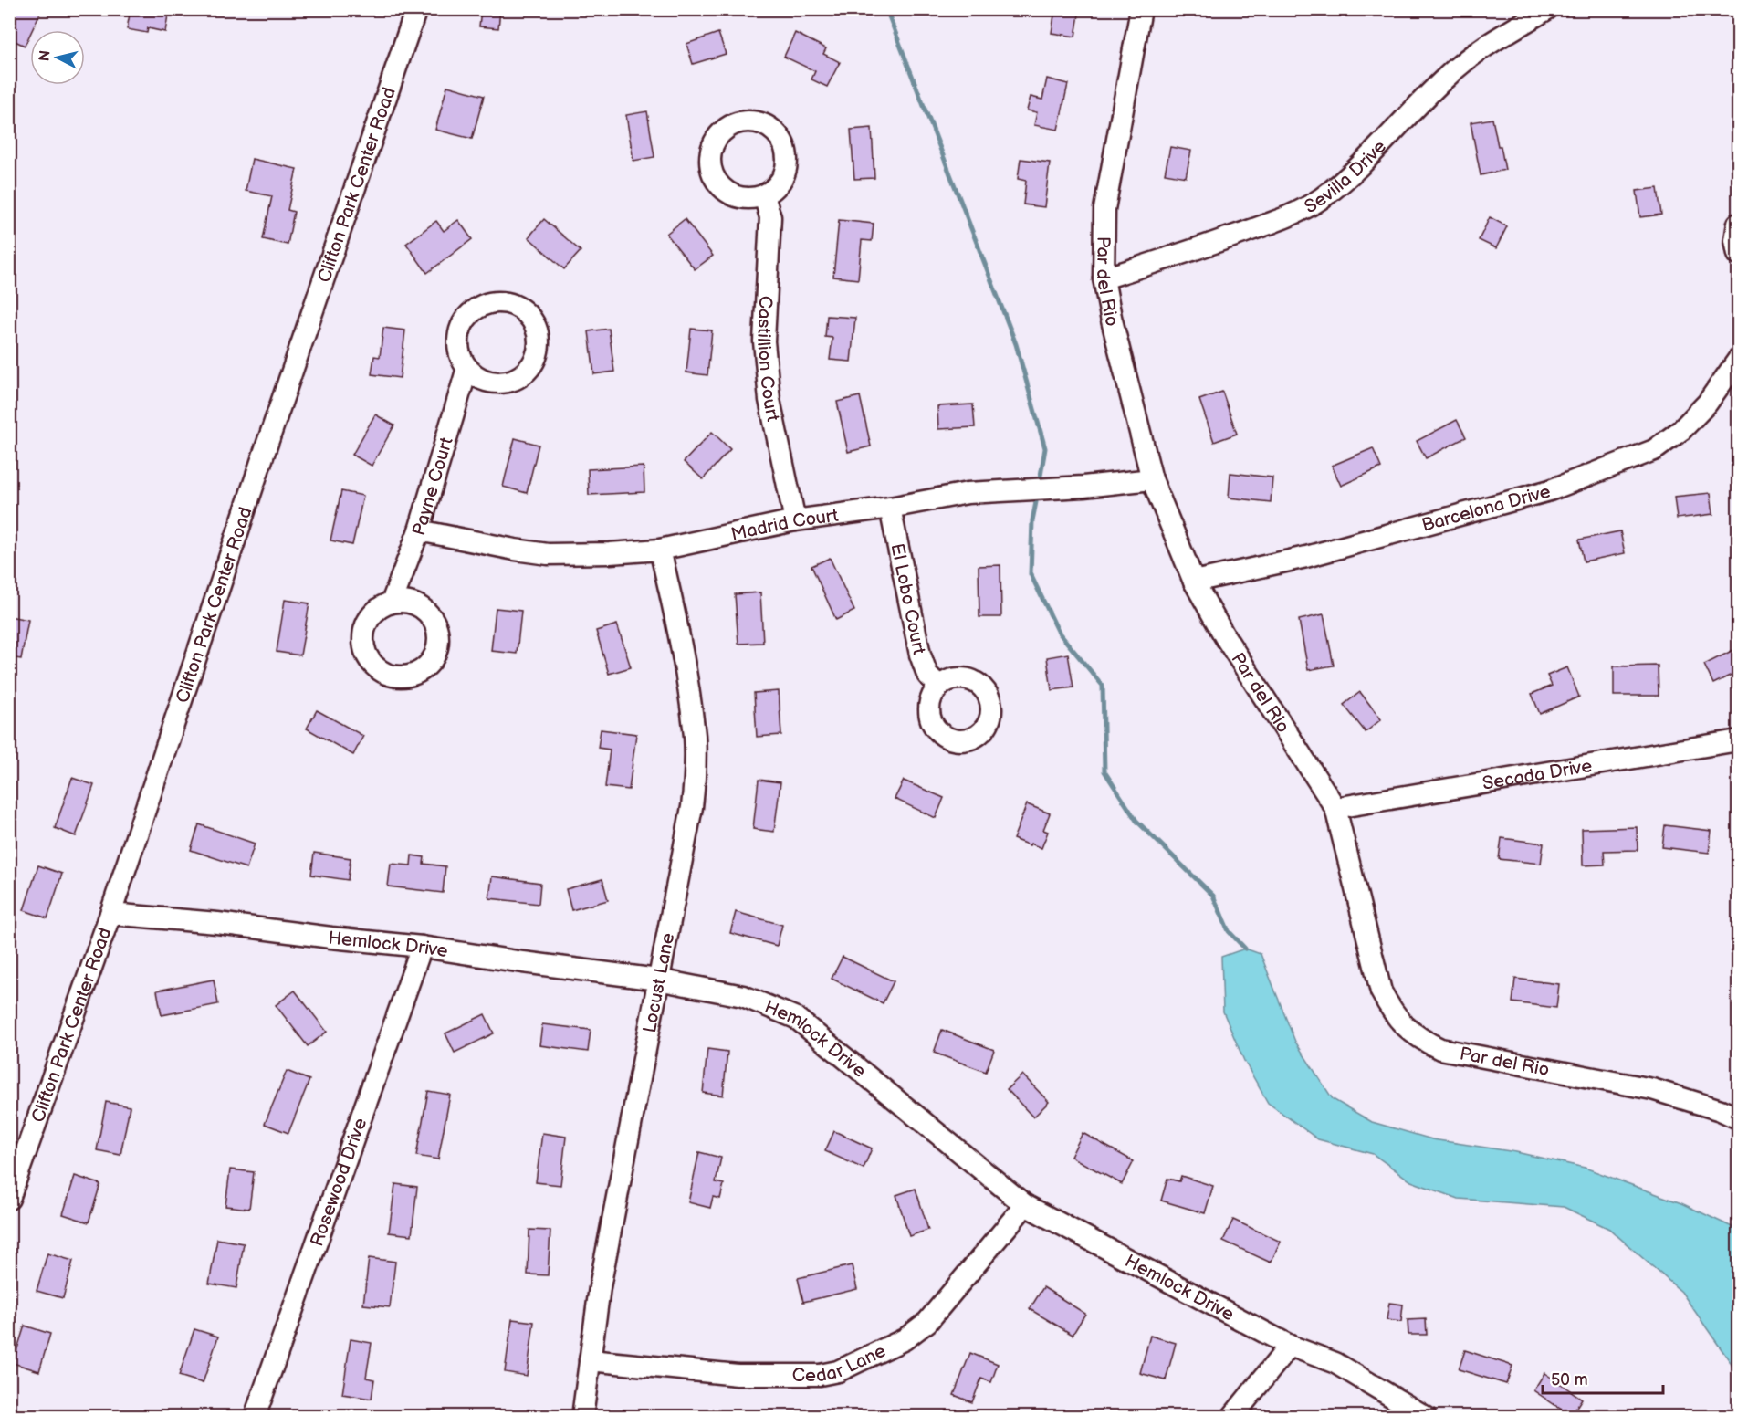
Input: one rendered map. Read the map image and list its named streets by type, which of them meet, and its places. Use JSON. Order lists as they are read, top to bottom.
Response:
{
  "streets": {
    "street": [
      "Sevilla Drive",
      "Clifton Park Center Road",
      "Par del Rio",
      "Castillion Court",
      "Payne Court",
      "Barcelona Drive",
      "Madrid Court",
      "El Lobo Court",
      "Secada Drive",
      "Hemlock Drive",
      "Locust Lane",
      "Rosewood Drive",
      "Cedar Lane"
    ]
  },
  "crossings": [
    ["Sevilla Drive", "Par del Rio"],
    ["Clifton Park Center Road", "Hemlock Drive"],
    ["Par del Rio", "Barcelona Drive"],
    ["Par del Rio", "Madrid Court"],
    ["Par del Rio", "Secada Drive"],
    ["Castillion Court", "Madrid Court"],
    ["Payne Court", "Madrid Court"],
    ["Madrid Court", "El Lobo Court"],
    ["Madrid Court", "Locust Lane"],
    ["Hemlock Drive", "Locust Lane"],
    ["Hemlock Drive", "Rosewood Drive"],
    ["Hemlock Drive", "Cedar Lane"],
    ["Locust Lane", "Cedar Lane"]
  ],
  "scale_bar": "50 m",
  "north": "left"
}
